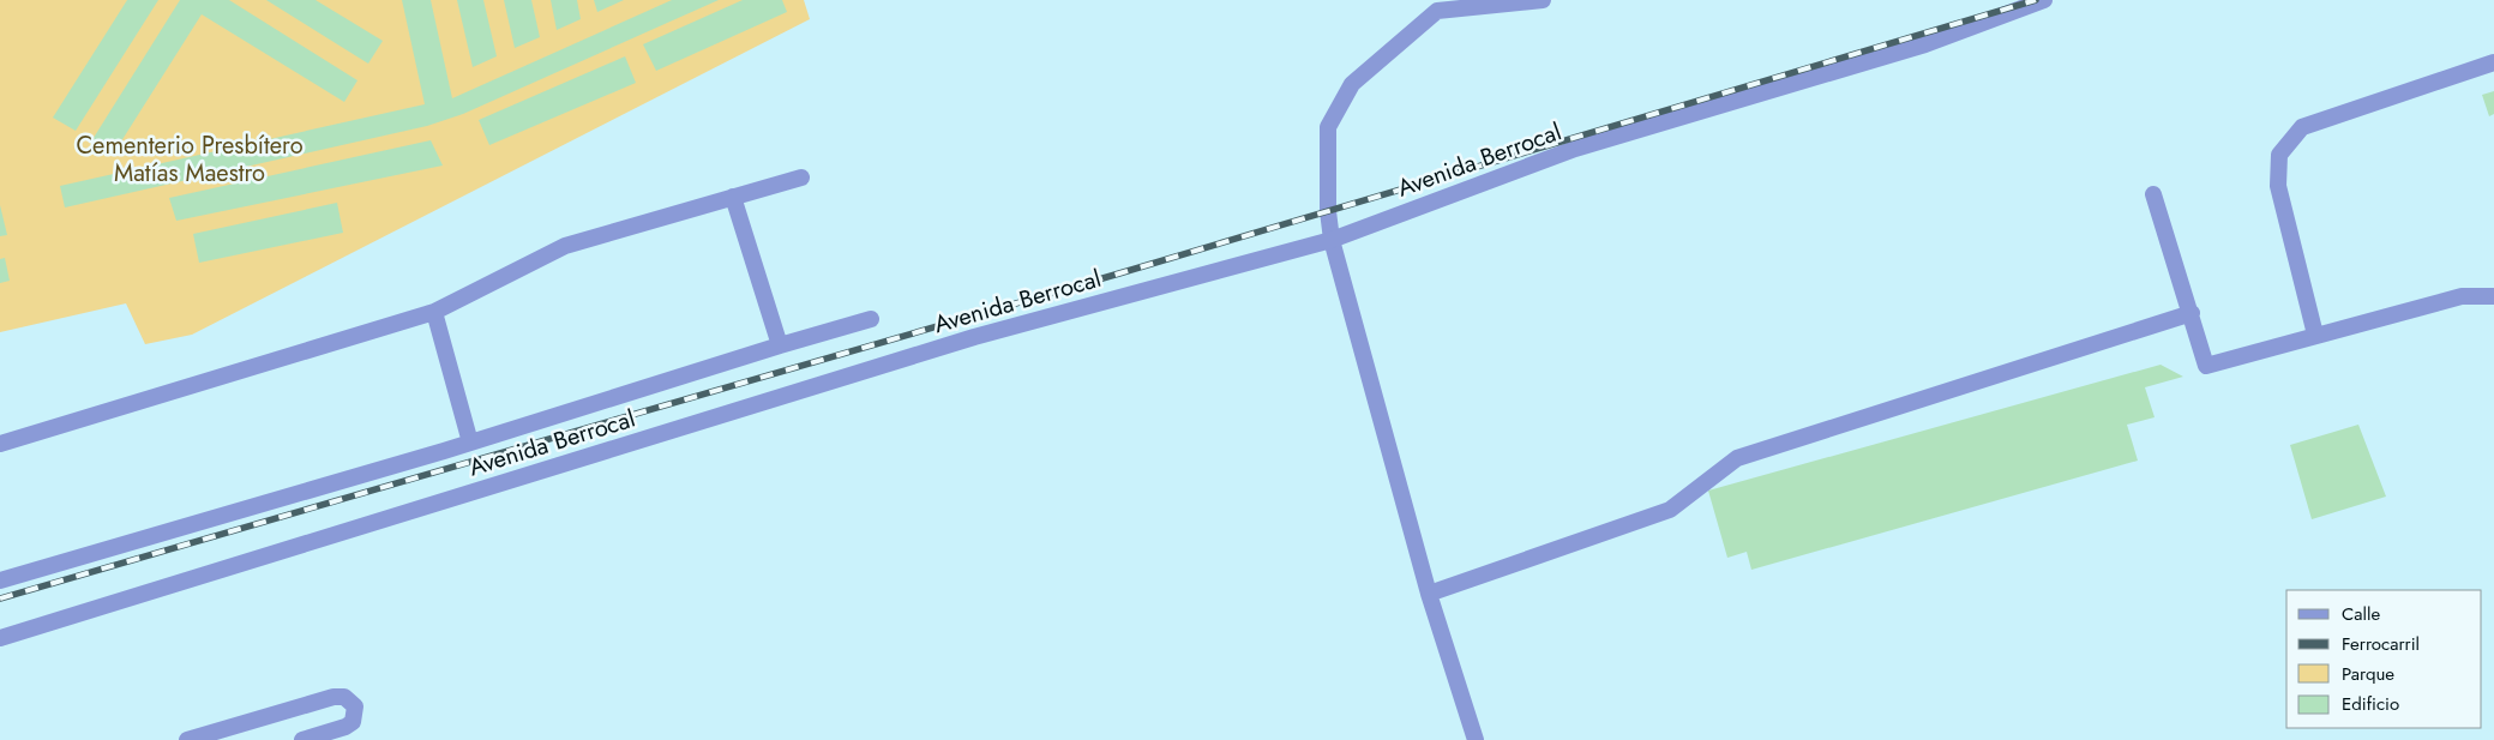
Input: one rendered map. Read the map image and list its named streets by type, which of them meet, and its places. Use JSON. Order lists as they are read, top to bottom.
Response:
{
  "streets": {
    "street": ["Avenida Berrocal"]
  },
  "parks": ["Cementerio Presbítero Matías Maestro"],
  "legend": [
    "Calle",
    "Ferrocarril",
    "Parque",
    "Edificio"
  ]
}
